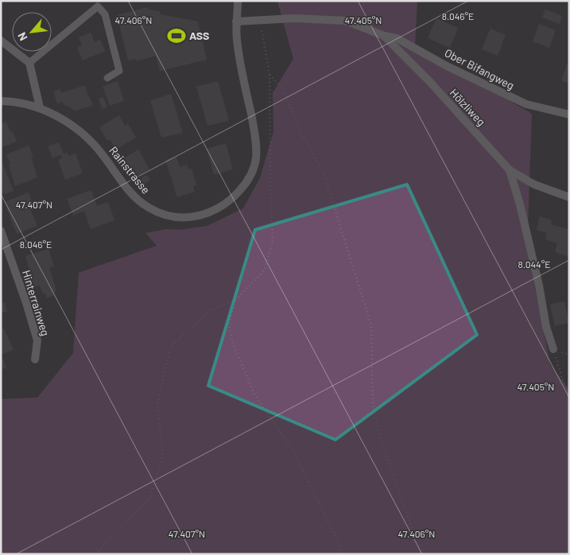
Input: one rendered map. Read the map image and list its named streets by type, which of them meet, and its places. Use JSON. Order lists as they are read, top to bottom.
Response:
{
  "streets": {
    "street": [
      "Ober Bifangweg",
      "Hölzliweg",
      "Rainstrasse",
      "Hinterrainweg"
    ]
  },
  "crossings": [
    ["Ober Bifangweg", "Hölzliweg"],
    ["Hölzliweg", "Rainstrasse"]
  ],
  "places": {
    "sports": ["ASS"]
  },
  "north": "bottom left",
  "coordinates": [
    "8.046°E",
    "47.406°N",
    "47.405°N",
    "47.407°N",
    "8.044°E"
  ]
}
